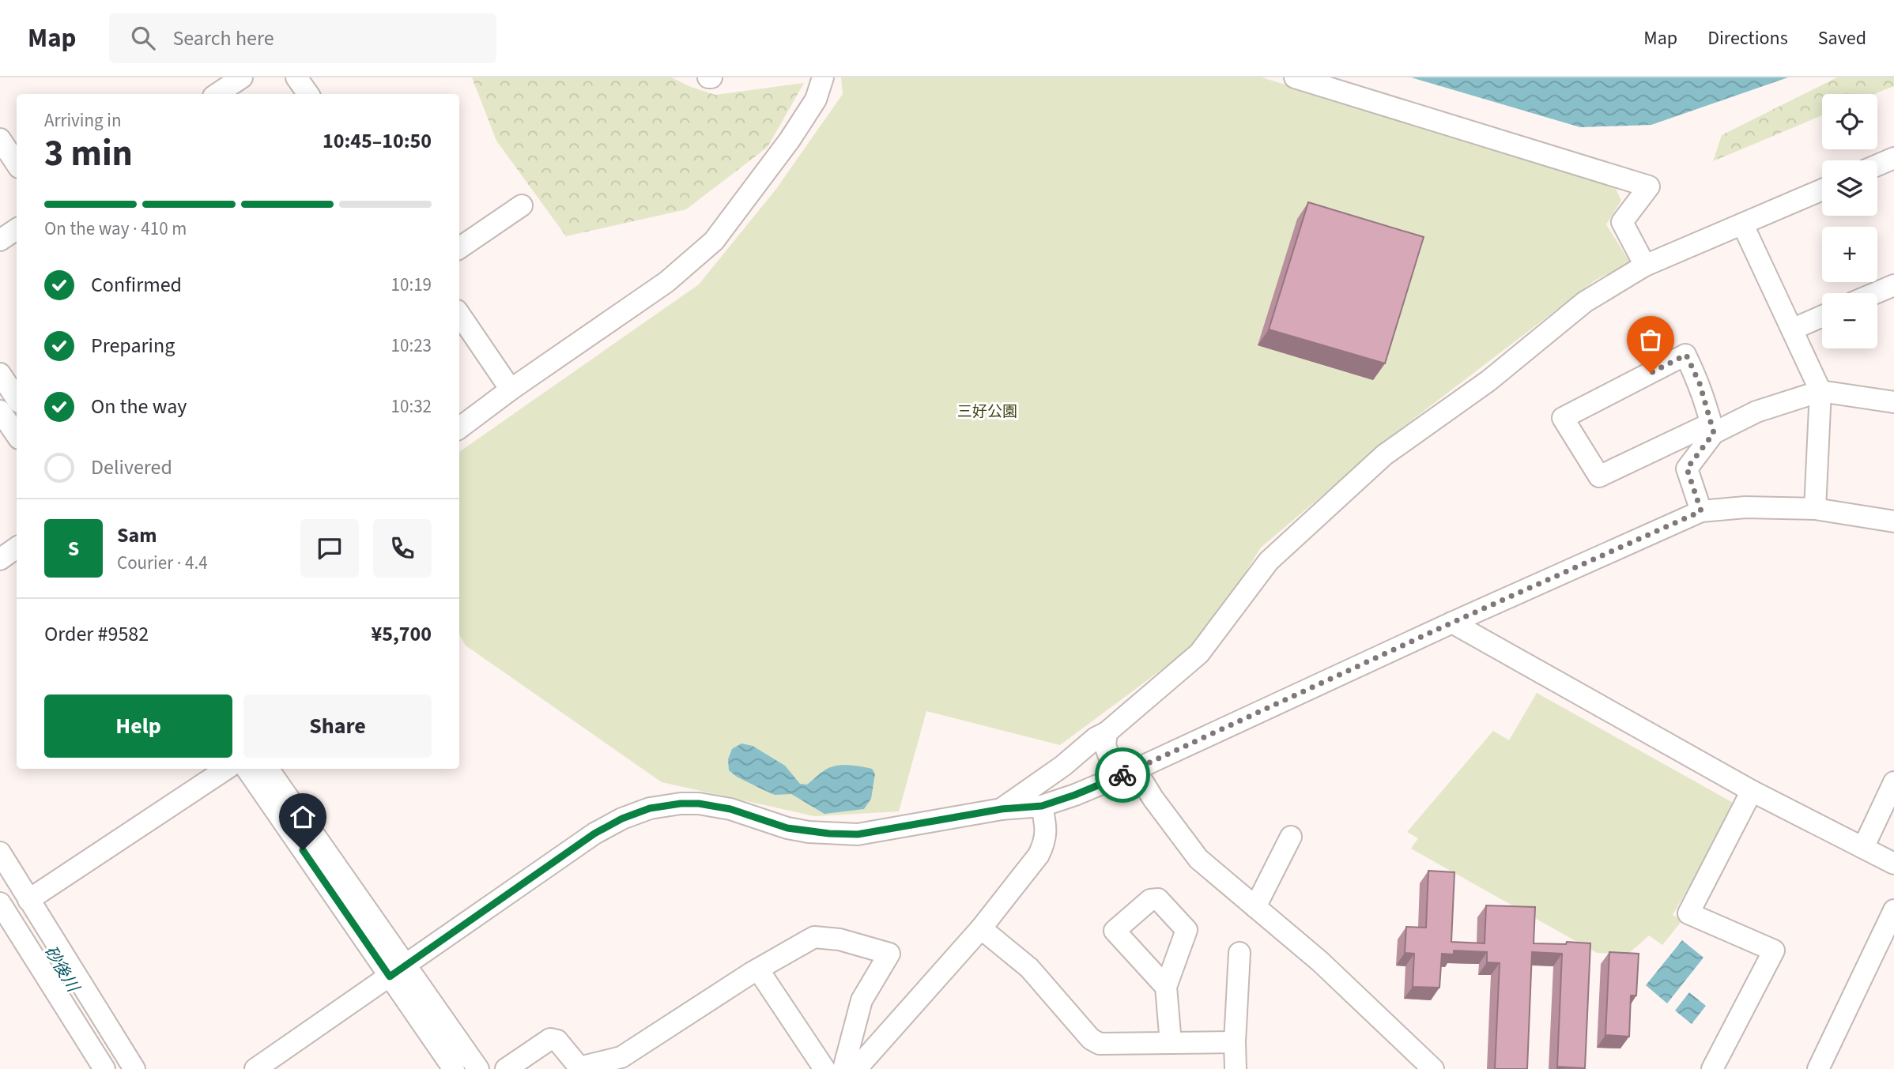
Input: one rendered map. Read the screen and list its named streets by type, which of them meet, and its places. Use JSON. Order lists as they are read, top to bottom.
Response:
{
  "water": ["砂後川"],
  "parks": ["三好公園"],
  "page": {
    "header": "Map",
    "search": "Search here",
    "nav": ["Map", "Directions", "Saved"],
    "map_buttons": ["+", "−"],
    "heading": ["3 min", "Arriving in", "10:45–10:50"],
    "panel": [
      "Sam",
      "Courier · 4.4",
      "Order #9582",
      "¥5,700"
    ],
    "bar": "On the way · 410 m",
    "list": [
      ["Confirmed", "10:19"],
      ["Preparing", "10:23"],
      ["On the way", "10:32"],
      "Delivered"
    ],
    "round": "S",
    "buttons": ["Help", "Share"]
  }
}
